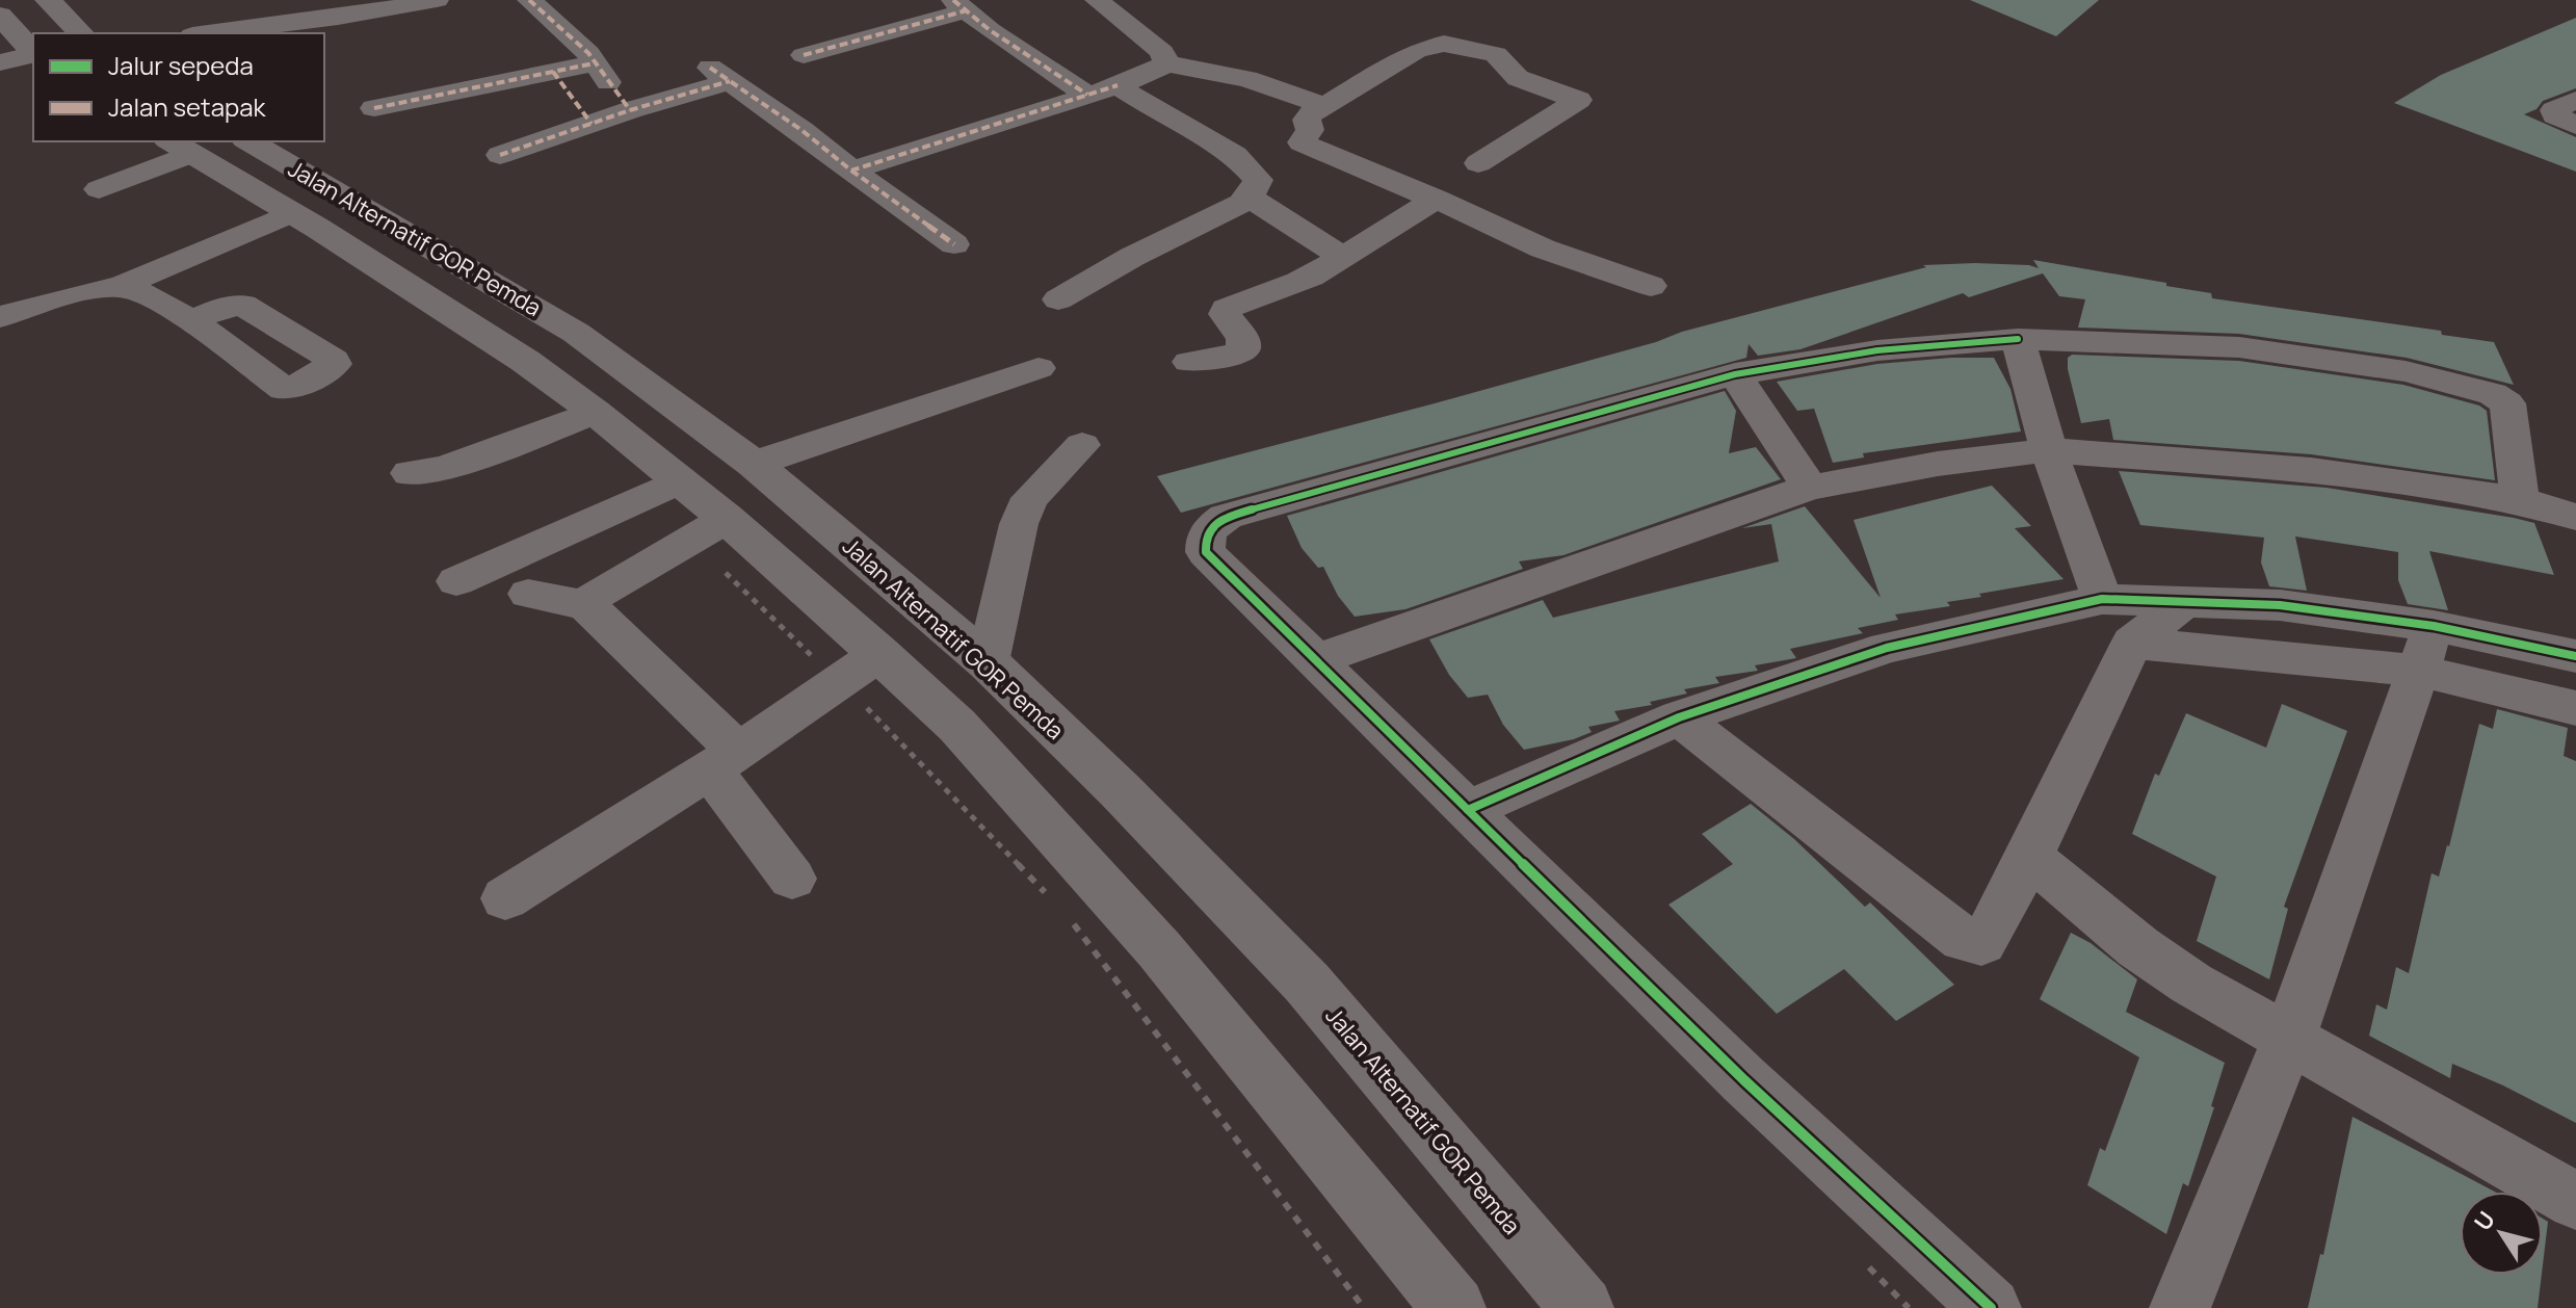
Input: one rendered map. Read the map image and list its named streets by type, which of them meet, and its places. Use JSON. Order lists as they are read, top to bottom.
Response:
{
  "streets": {
    "main road": ["Jalan Alternatif GOR Pemda"]
  },
  "legend": ["Jalur sepeda", "Jalan setapak"],
  "north": "top left"
}
